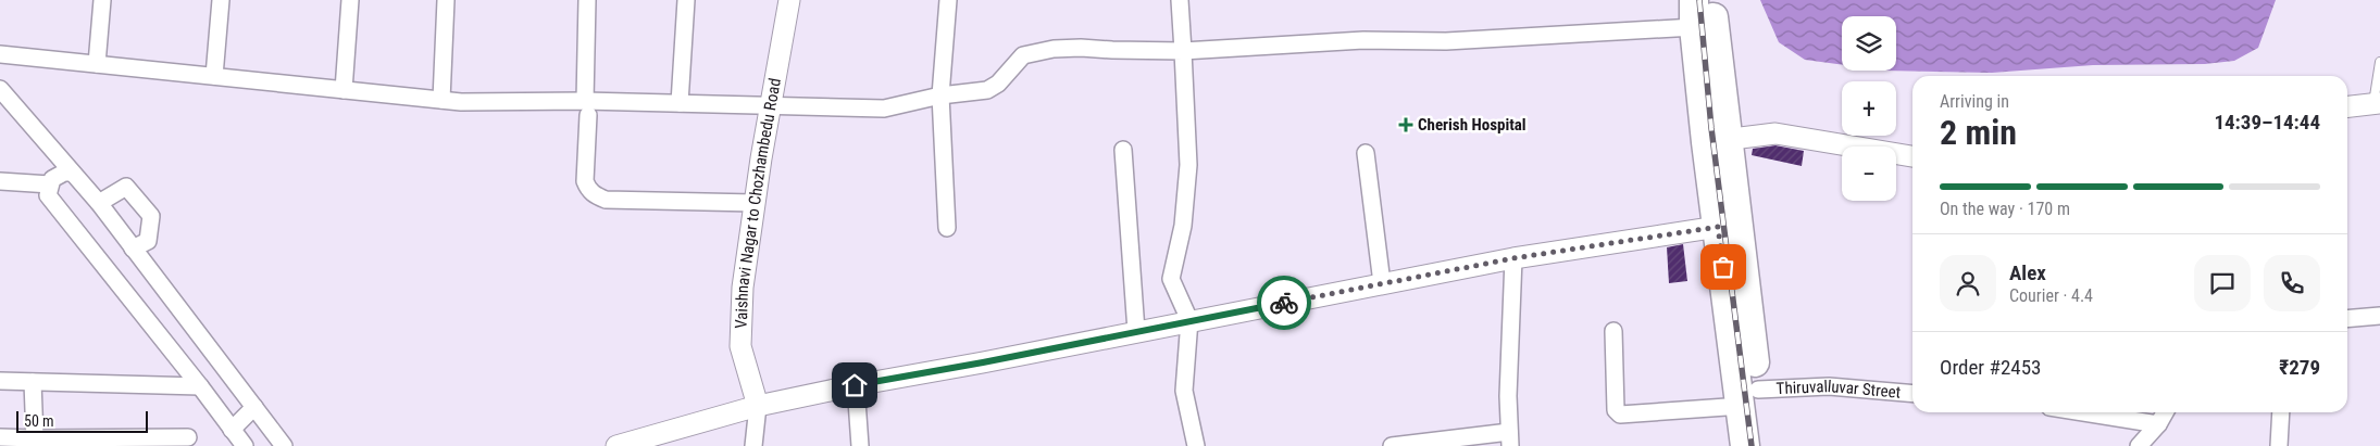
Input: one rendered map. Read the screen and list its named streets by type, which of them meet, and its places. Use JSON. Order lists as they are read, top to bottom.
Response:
{
  "streets": {
    "street": ["Vaishnavi Nagar to Chozhambedu Road", "Thiruvalluvar Street"]
  },
  "places": {
    "health": ["Cherish Hospital"]
  },
  "scale_bar": "50 m",
  "page": {
    "map_buttons": ["+", "−"],
    "heading": ["2 min", "Arriving in", "14:39–14:44"],
    "panel": [
      "Alex",
      "Courier · 4.4",
      "Order #2453",
      "₹279"
    ],
    "bar": "On the way · 170 m",
    "scale": "50 m"
  }
}
